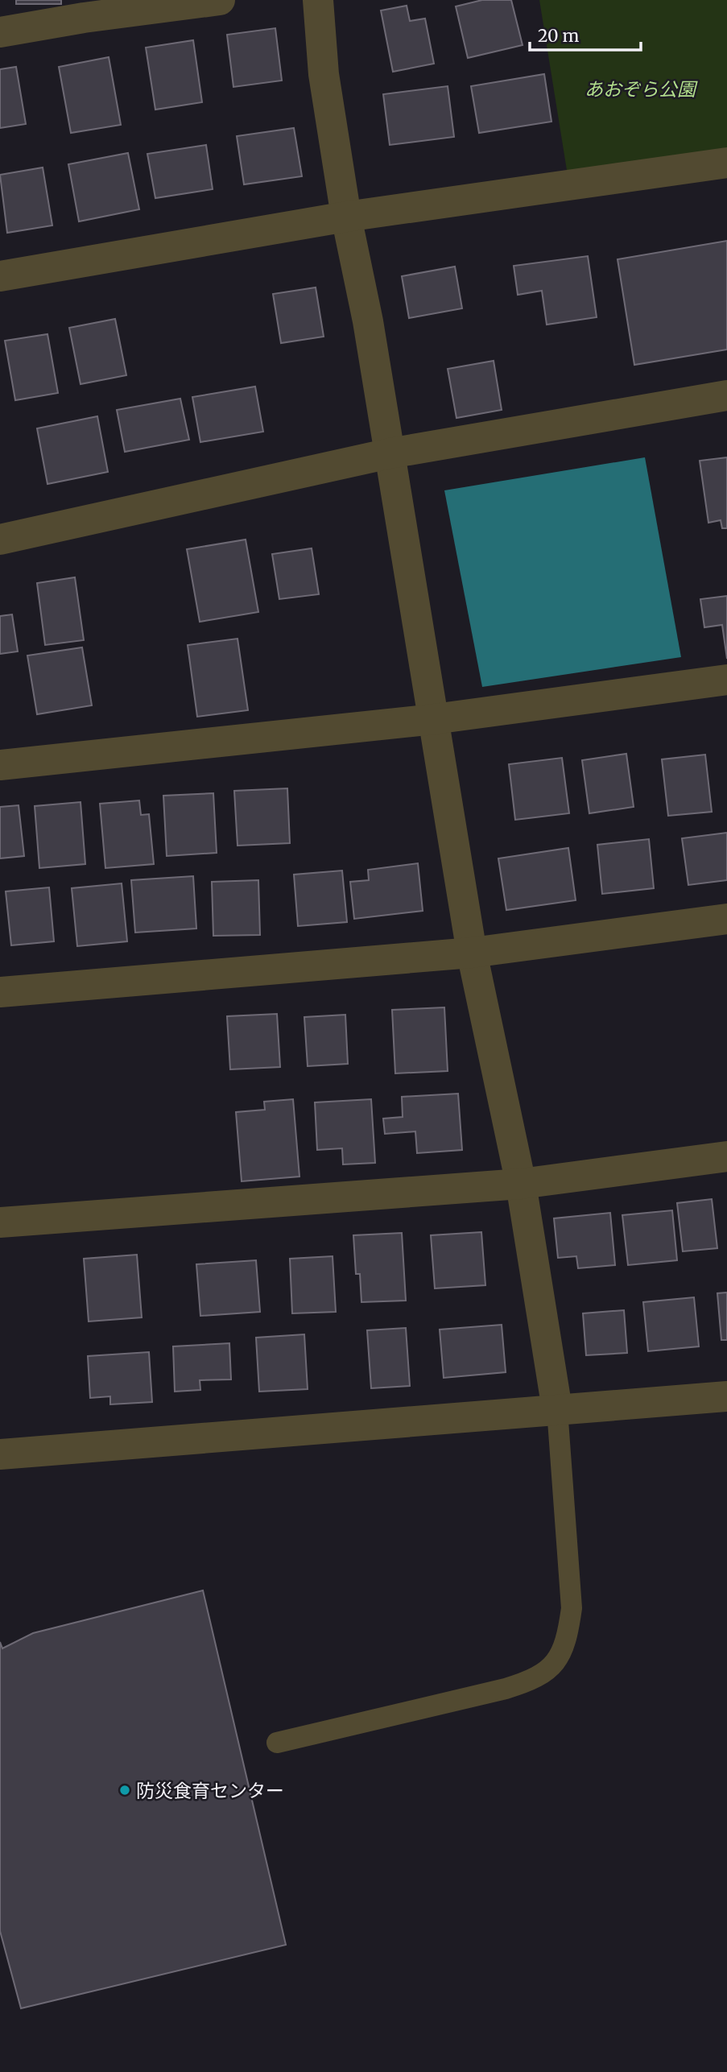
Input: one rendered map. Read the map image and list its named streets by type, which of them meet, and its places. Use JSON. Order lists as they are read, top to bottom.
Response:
{
  "parks": ["あおぞら公園"],
  "places": ["防災食育センター"],
  "scale_bar": "20 m"
}
